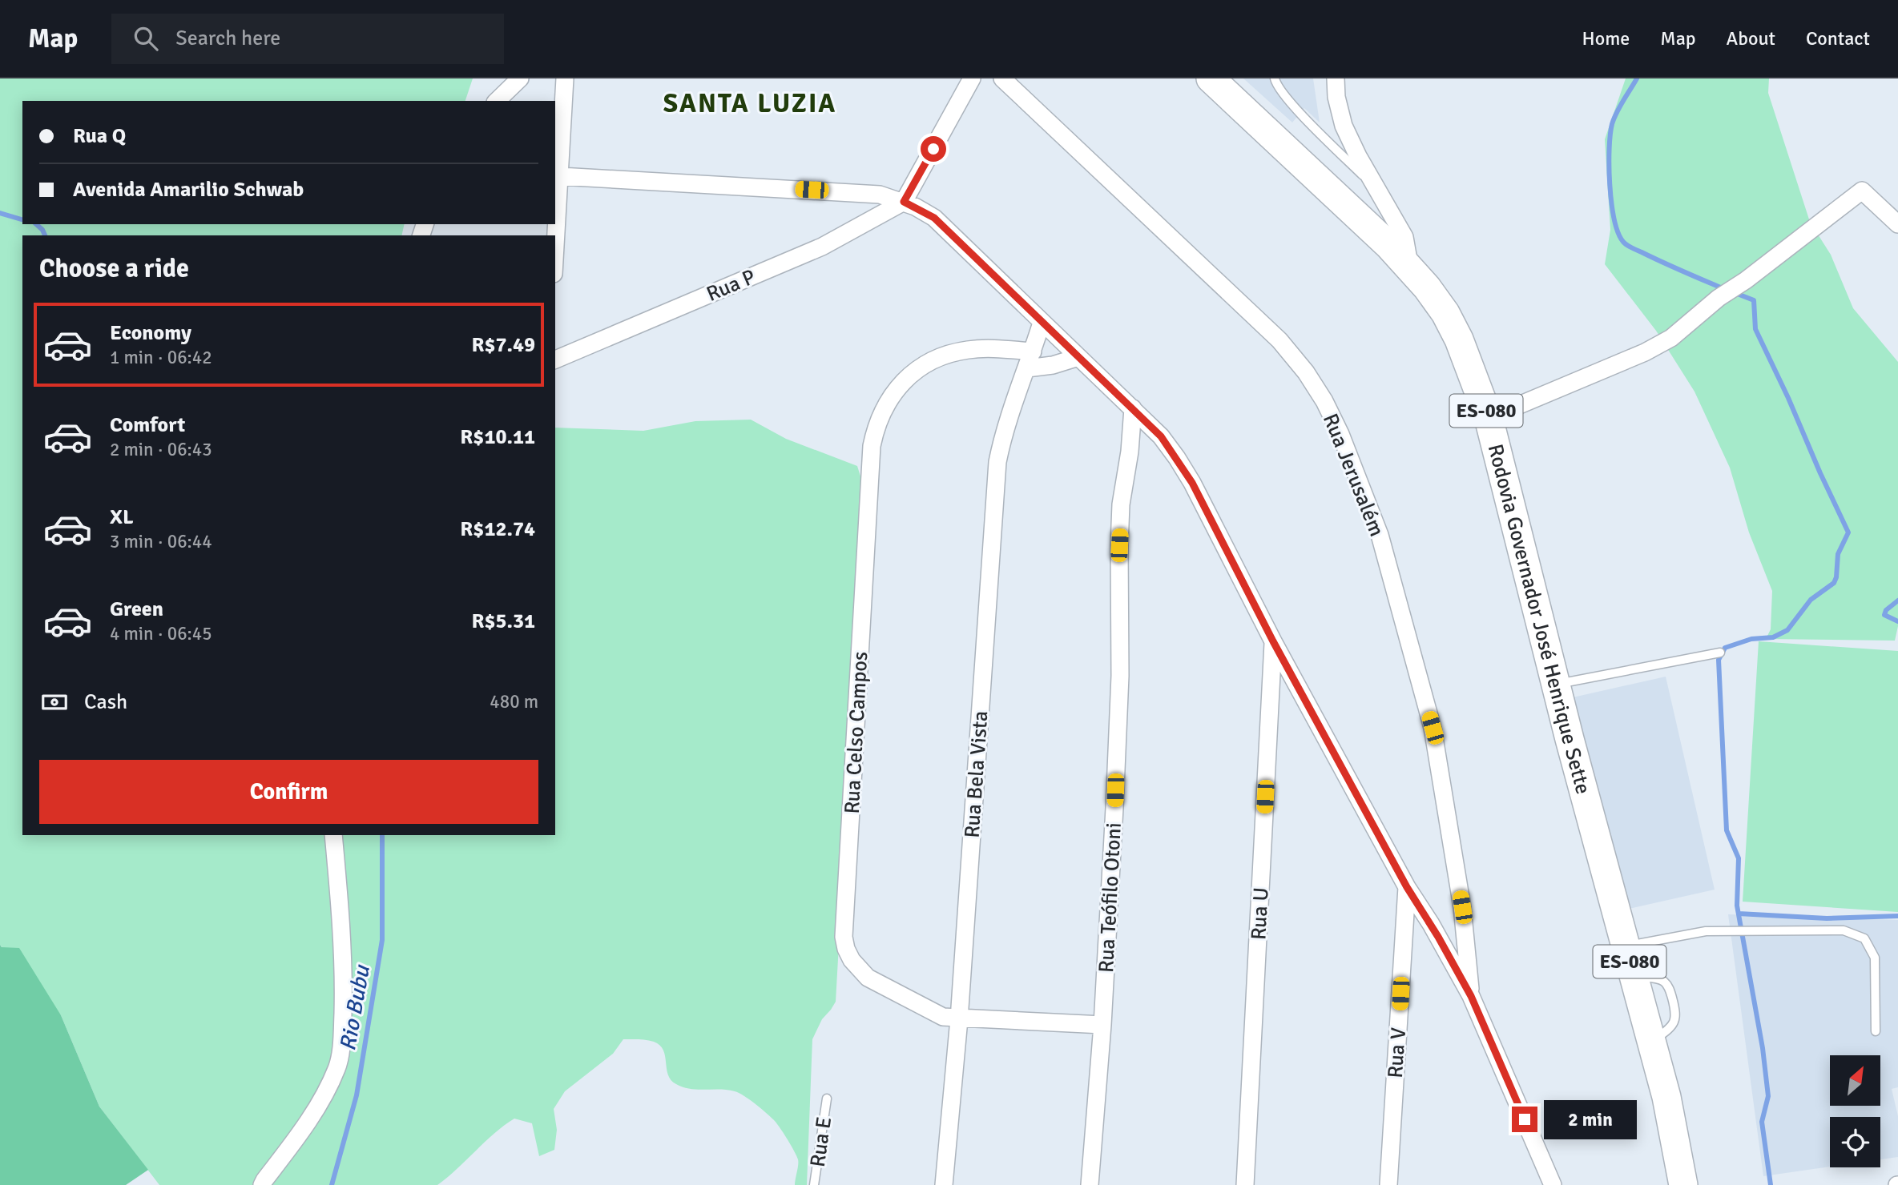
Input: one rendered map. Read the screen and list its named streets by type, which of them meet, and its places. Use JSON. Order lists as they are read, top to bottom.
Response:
{
  "streets": {
    "main road": ["ES-080", "Rodovia Governador José Henrique Sette"],
    "street": [
      "Rua P",
      "Rua Jerusalém",
      "Rua Celso Campos",
      "Rua Bela Vista",
      "Rua Teófilo Otoni",
      "Rua U",
      "Rua V"
    ],
    "lane": ["Rua E"]
  },
  "crossings": [
    ["Rua Celso Campos", "Rua Bela Vista"],
    ["Rua Celso Campos", "Rua Teófilo Otoni"]
  ],
  "districts": ["SANTA LUZIA"],
  "water": ["Rio Bubu"],
  "north": "top right",
  "page": {
    "header": "Map",
    "search": "Search here",
    "nav": [
      "Home",
      "Map",
      "About",
      "Contact"
    ],
    "banner": ["Rua Q", "Avenida Amarilio Schwab"],
    "heading": "Choose a ride",
    "list": [
      {
        "name": "Economy",
        "note": "1 min · 06:42",
        "value": "R$7.49"
      },
      {
        "name": "Comfort",
        "note": "2 min · 06:43",
        "value": "R$10.11"
      },
      {
        "name": "XL",
        "note": "3 min · 06:44",
        "value": "R$12.74"
      },
      {
        "name": "Green",
        "note": "4 min · 06:45",
        "value": "R$5.31"
      }
    ],
    "pay": ["Cash", "480 m"],
    "buttons": "Confirm",
    "bubble": "2 min"
  }
}
